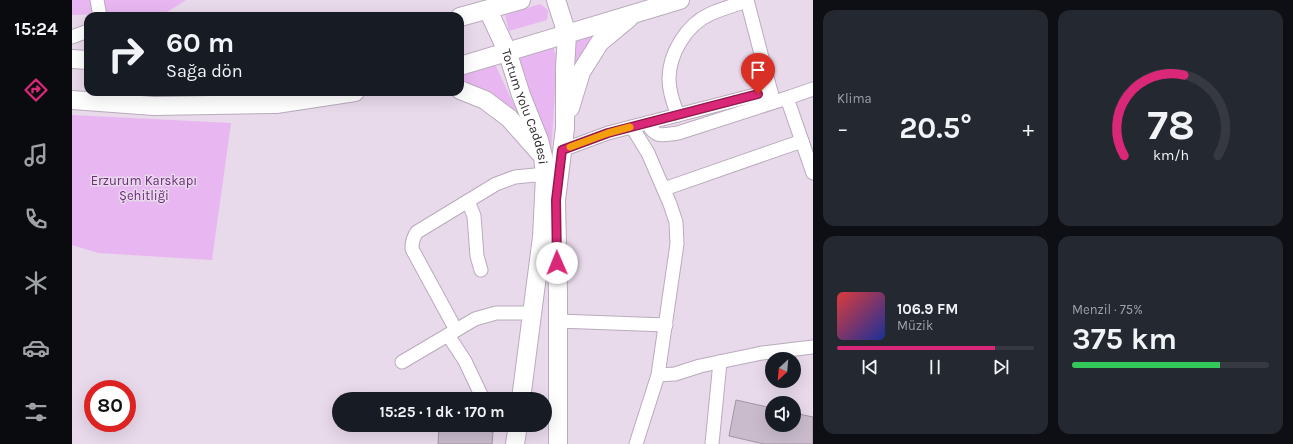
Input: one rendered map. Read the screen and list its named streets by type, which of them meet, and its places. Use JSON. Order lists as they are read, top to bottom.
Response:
{
  "streets": {
    "highway": ["Tortum Yolu Caddesi"]
  },
  "parks": ["Erzurum Karskapı Şehitliği"],
  "north": "bottom left",
  "page": {
    "tabs": "15:24",
    "tile": [
      "Klima",
      ["Menzil · 75%", "375 km"]
    ],
    "turn": ["60 m", "Sağa dön"],
    "heat": ["−", "20.5°", "+"],
    "song": ["106.9 FM", "Müzik"],
    "limit": "80",
    "trip": "15:25 · 1 dk · 170 m",
    "gauge": ["78", "km/h"]
  }
}
